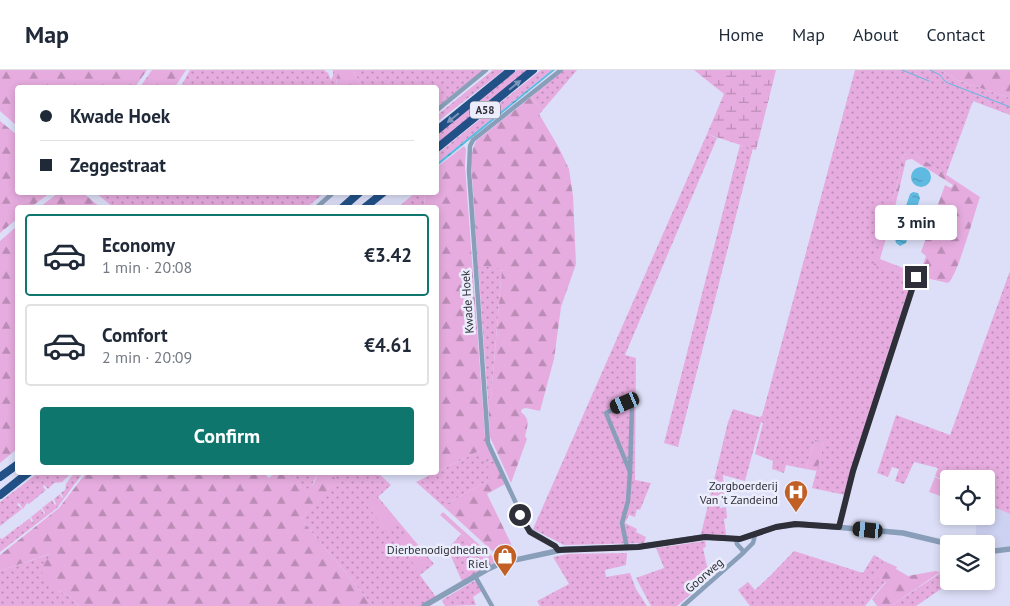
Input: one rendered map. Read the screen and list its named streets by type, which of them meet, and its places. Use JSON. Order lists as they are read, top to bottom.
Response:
{
  "streets": {
    "highway": ["A58"],
    "street": ["Kwade Hoek", "Goorweg"]
  },
  "places": {
    "hospital": ["Zorgboerderij Van 't Zandeind"],
    "shop": ["Dierbenodigdheden Riel"]
  },
  "page": {
    "header": "Map",
    "nav": [
      "Home",
      "Map",
      "About",
      "Contact"
    ],
    "banner": ["Kwade Hoek", "Zeggestraat"],
    "bubble": "3 min",
    "list": [
      {
        "name": "Economy",
        "note": "1 min · 20:08",
        "value": "€3.42"
      },
      {
        "name": "Comfort",
        "note": "2 min · 20:09",
        "value": "€4.61"
      }
    ],
    "buttons": "Confirm"
  }
}
